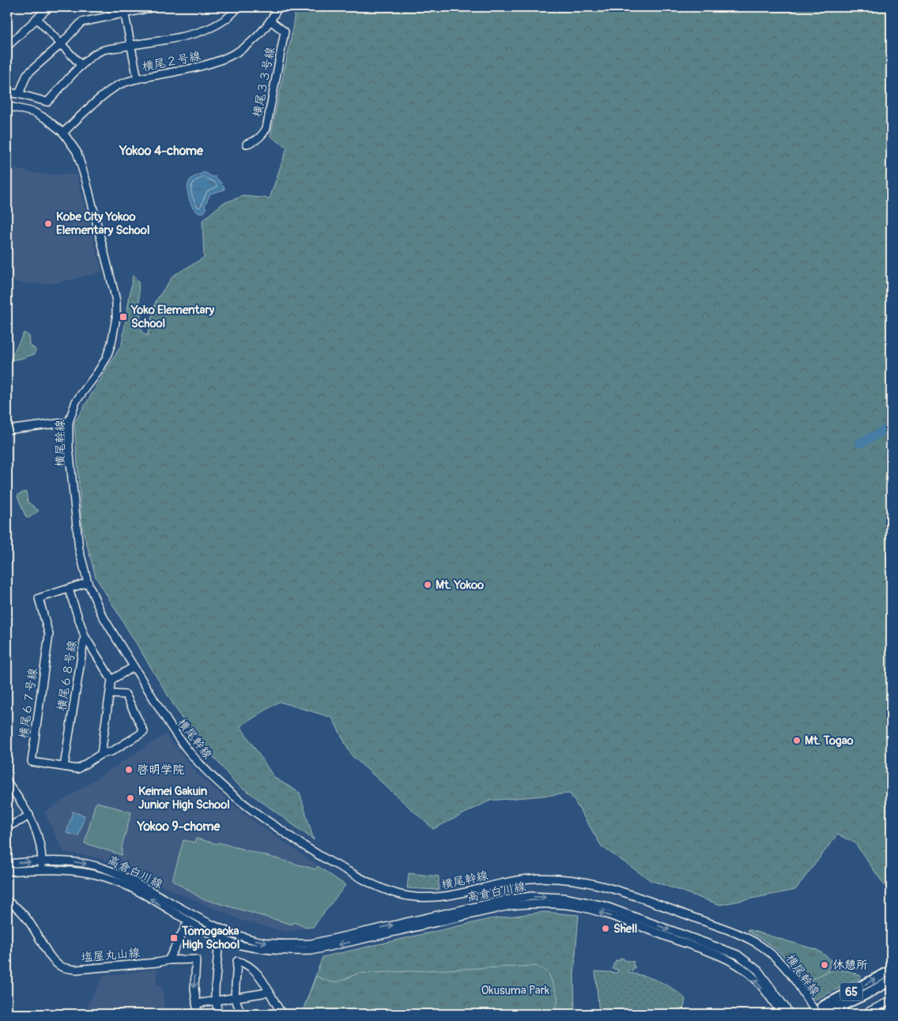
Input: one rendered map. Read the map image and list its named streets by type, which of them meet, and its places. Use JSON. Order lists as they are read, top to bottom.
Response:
{
  "streets": {
    "main road": ["65"],
    "street": [
      "横尾２号線",
      "横尾３３号線",
      "横尾幹線",
      "横尾６８号線",
      "横尾６７号線",
      "高倉白川線",
      "塩屋丸山線"
    ]
  },
  "crossings": [
    ["横尾２号線", "横尾３３号線"],
    ["横尾２号線", "横尾幹線"],
    ["横尾幹線", "横尾６７号線"],
    ["横尾６８号線", "横尾６７号線"]
  ],
  "districts": ["Yokoo 4-chome", "Yokoo 9-chome"],
  "parks": ["Okusuma Park"],
  "places": {
    "other": [
      "Kobe City Yokoo Elementary School",
      "Mt. Yokoo",
      "Mt. Togao",
      "啓明学院",
      "Keimei Gakuin Junior High School",
      "Shell",
      "休憩所"
    ],
    "transit": ["Yoko Elementary School", "Tomogaoka High School"]
  }
}
